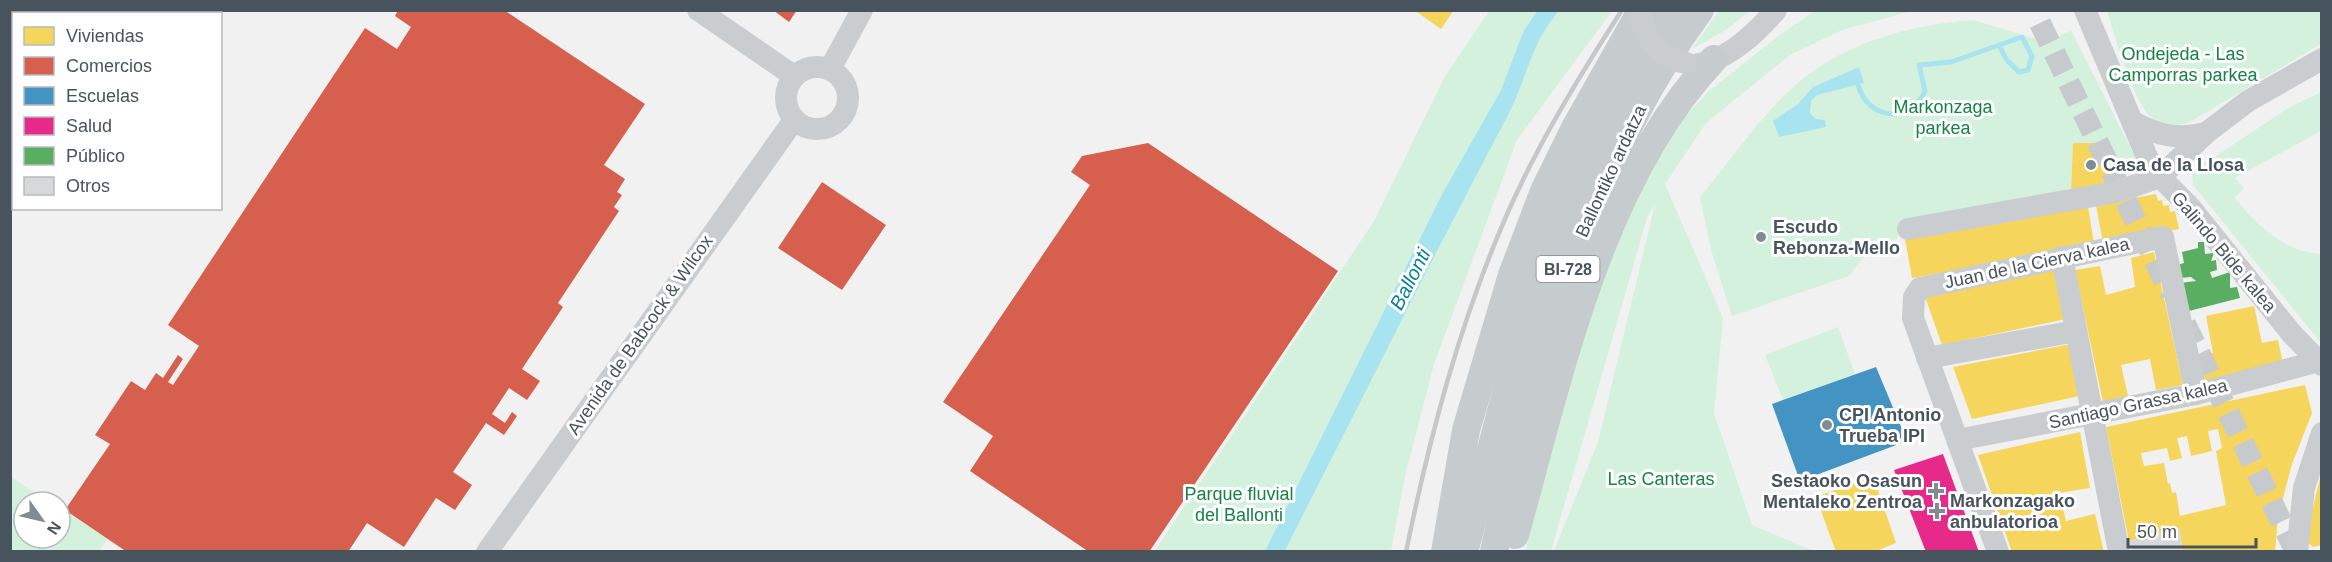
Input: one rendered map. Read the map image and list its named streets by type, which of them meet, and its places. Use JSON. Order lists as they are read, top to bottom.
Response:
{
  "streets": {
    "main road": ["Ballontiko ardatza", "BI-728"],
    "street": [
      "Galindo Bide kalea",
      "Juan de la Cierva kalea",
      "Avenida de Babcock & Wilcox",
      "Santiago Grassa kalea"
    ]
  },
  "crossings": [
    ["Galindo Bide kalea", "Santiago Grassa kalea"],
    ["Juan de la Cierva kalea", "Santiago Grassa kalea"]
  ],
  "water": ["Ballonti"],
  "parks": [
    "Ondejeda - Las Camporras parkea",
    "Markonzaga parkea",
    "Las Canteras",
    "Parque fluvial del Ballonti"
  ],
  "places": {
    "other": ["Casa de la Llosa", "Escudo Rebonza-Mello", "CPI Antonio Trueba IPI"],
    "health": ["Sestaoko Osasun Mentaleko Zentroa", "Markonzagako anbulatorioa"]
  },
  "legend": [
    "Viviendas",
    "Comercios",
    "Escuelas",
    "Salud",
    "Público",
    "Otros"
  ],
  "scale_bar": "50 m",
  "north": "bottom right"
}
